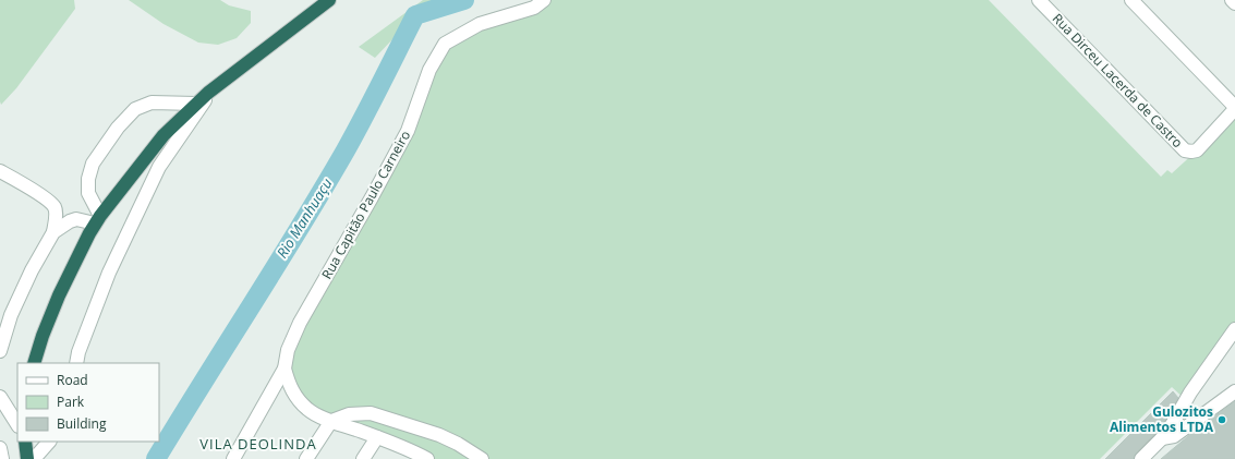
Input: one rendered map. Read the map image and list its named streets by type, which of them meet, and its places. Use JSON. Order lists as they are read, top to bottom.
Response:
{
  "streets": {
    "street": ["Rua Dirceu Lacerda de Castro", "Rua Capitão Paulo Carneiro"]
  },
  "districts": ["VILA DEOLINDA"],
  "water": ["Rio Manhuaçu"],
  "places": ["Gulozitos Alimentos LTDA"],
  "legend": ["Road", "Park", "Building"]
}
